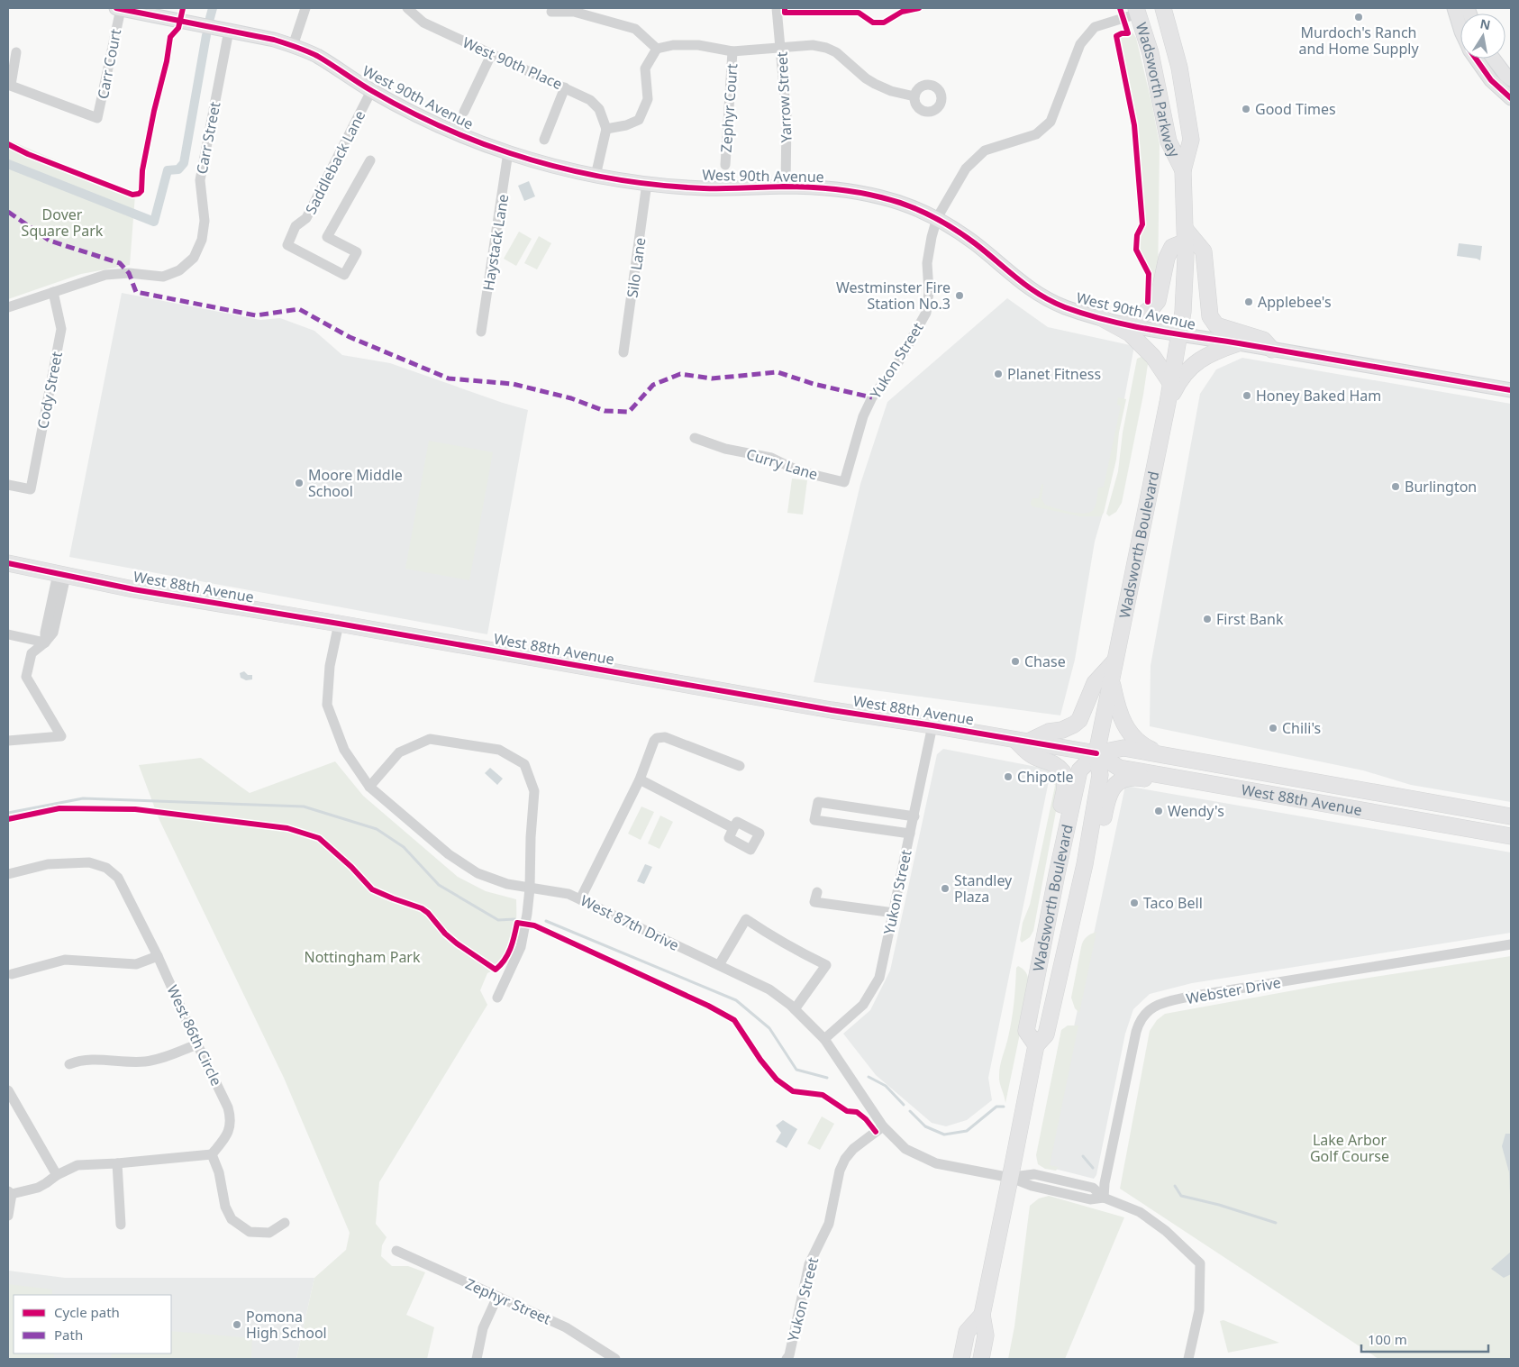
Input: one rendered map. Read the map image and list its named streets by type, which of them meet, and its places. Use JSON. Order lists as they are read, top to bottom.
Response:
{
  "streets": {
    "main road": ["Wadsworth Parkway", "Wadsworth Boulevard", "West 88th Avenue"],
    "street": [
      "West 90th Place",
      "Carr Court",
      "West 90th Avenue",
      "Yarrow Street",
      "Zephyr Court",
      "Carr Street",
      "Saddleback Lane",
      "Haystack Lane",
      "Silo Lane",
      "Yukon Street",
      "Cody Street",
      "Curry Lane",
      "West 87th Drive",
      "Webster Drive",
      "West 86th Circle",
      "Zephyr Street"
    ]
  },
  "crossings": [
    ["Carr Court", "West 90th Avenue"],
    ["Wadsworth Parkway", "West 90th Avenue"],
    ["Wadsworth Parkway", "Yukon Street"],
    ["Wadsworth Parkway", "Wadsworth Boulevard"],
    ["West 90th Avenue", "Yarrow Street"],
    ["West 90th Avenue", "Carr Street"],
    ["West 90th Avenue", "Saddleback Lane"],
    ["West 90th Avenue", "Haystack Lane"],
    ["West 90th Avenue", "Silo Lane"],
    ["West 90th Avenue", "Yukon Street"],
    ["West 90th Avenue", "Wadsworth Boulevard"],
    ["Carr Street", "Cody Street"],
    ["Yukon Street", "Curry Lane"],
    ["Yukon Street", "West 88th Avenue"],
    ["Yukon Street", "West 87th Drive"],
    ["Wadsworth Boulevard", "West 88th Avenue"],
    ["Wadsworth Boulevard", "West 87th Drive"],
    ["West 88th Avenue", "West 87th Drive"],
    ["West 87th Drive", "Webster Drive"]
  ],
  "parks": ["Dover Square Park", "Nottingham Park", "Lake Arbor Golf Course"],
  "places": [
    "Murdoch's Ranch and Home Supply",
    "Good Times",
    "Westminster Fire Station No.3",
    "Applebee's",
    "Planet Fitness",
    "Honey Baked Ham",
    "Moore Middle School",
    "Burlington",
    "First Bank",
    "Chase",
    "Chili's",
    "Chipotle",
    "Wendy's",
    "Standley Plaza",
    "Taco Bell",
    "Pomona High School"
  ],
  "legend": ["Cycle path", "Path"],
  "scale_bar": "100 m",
  "north": "top"
}
